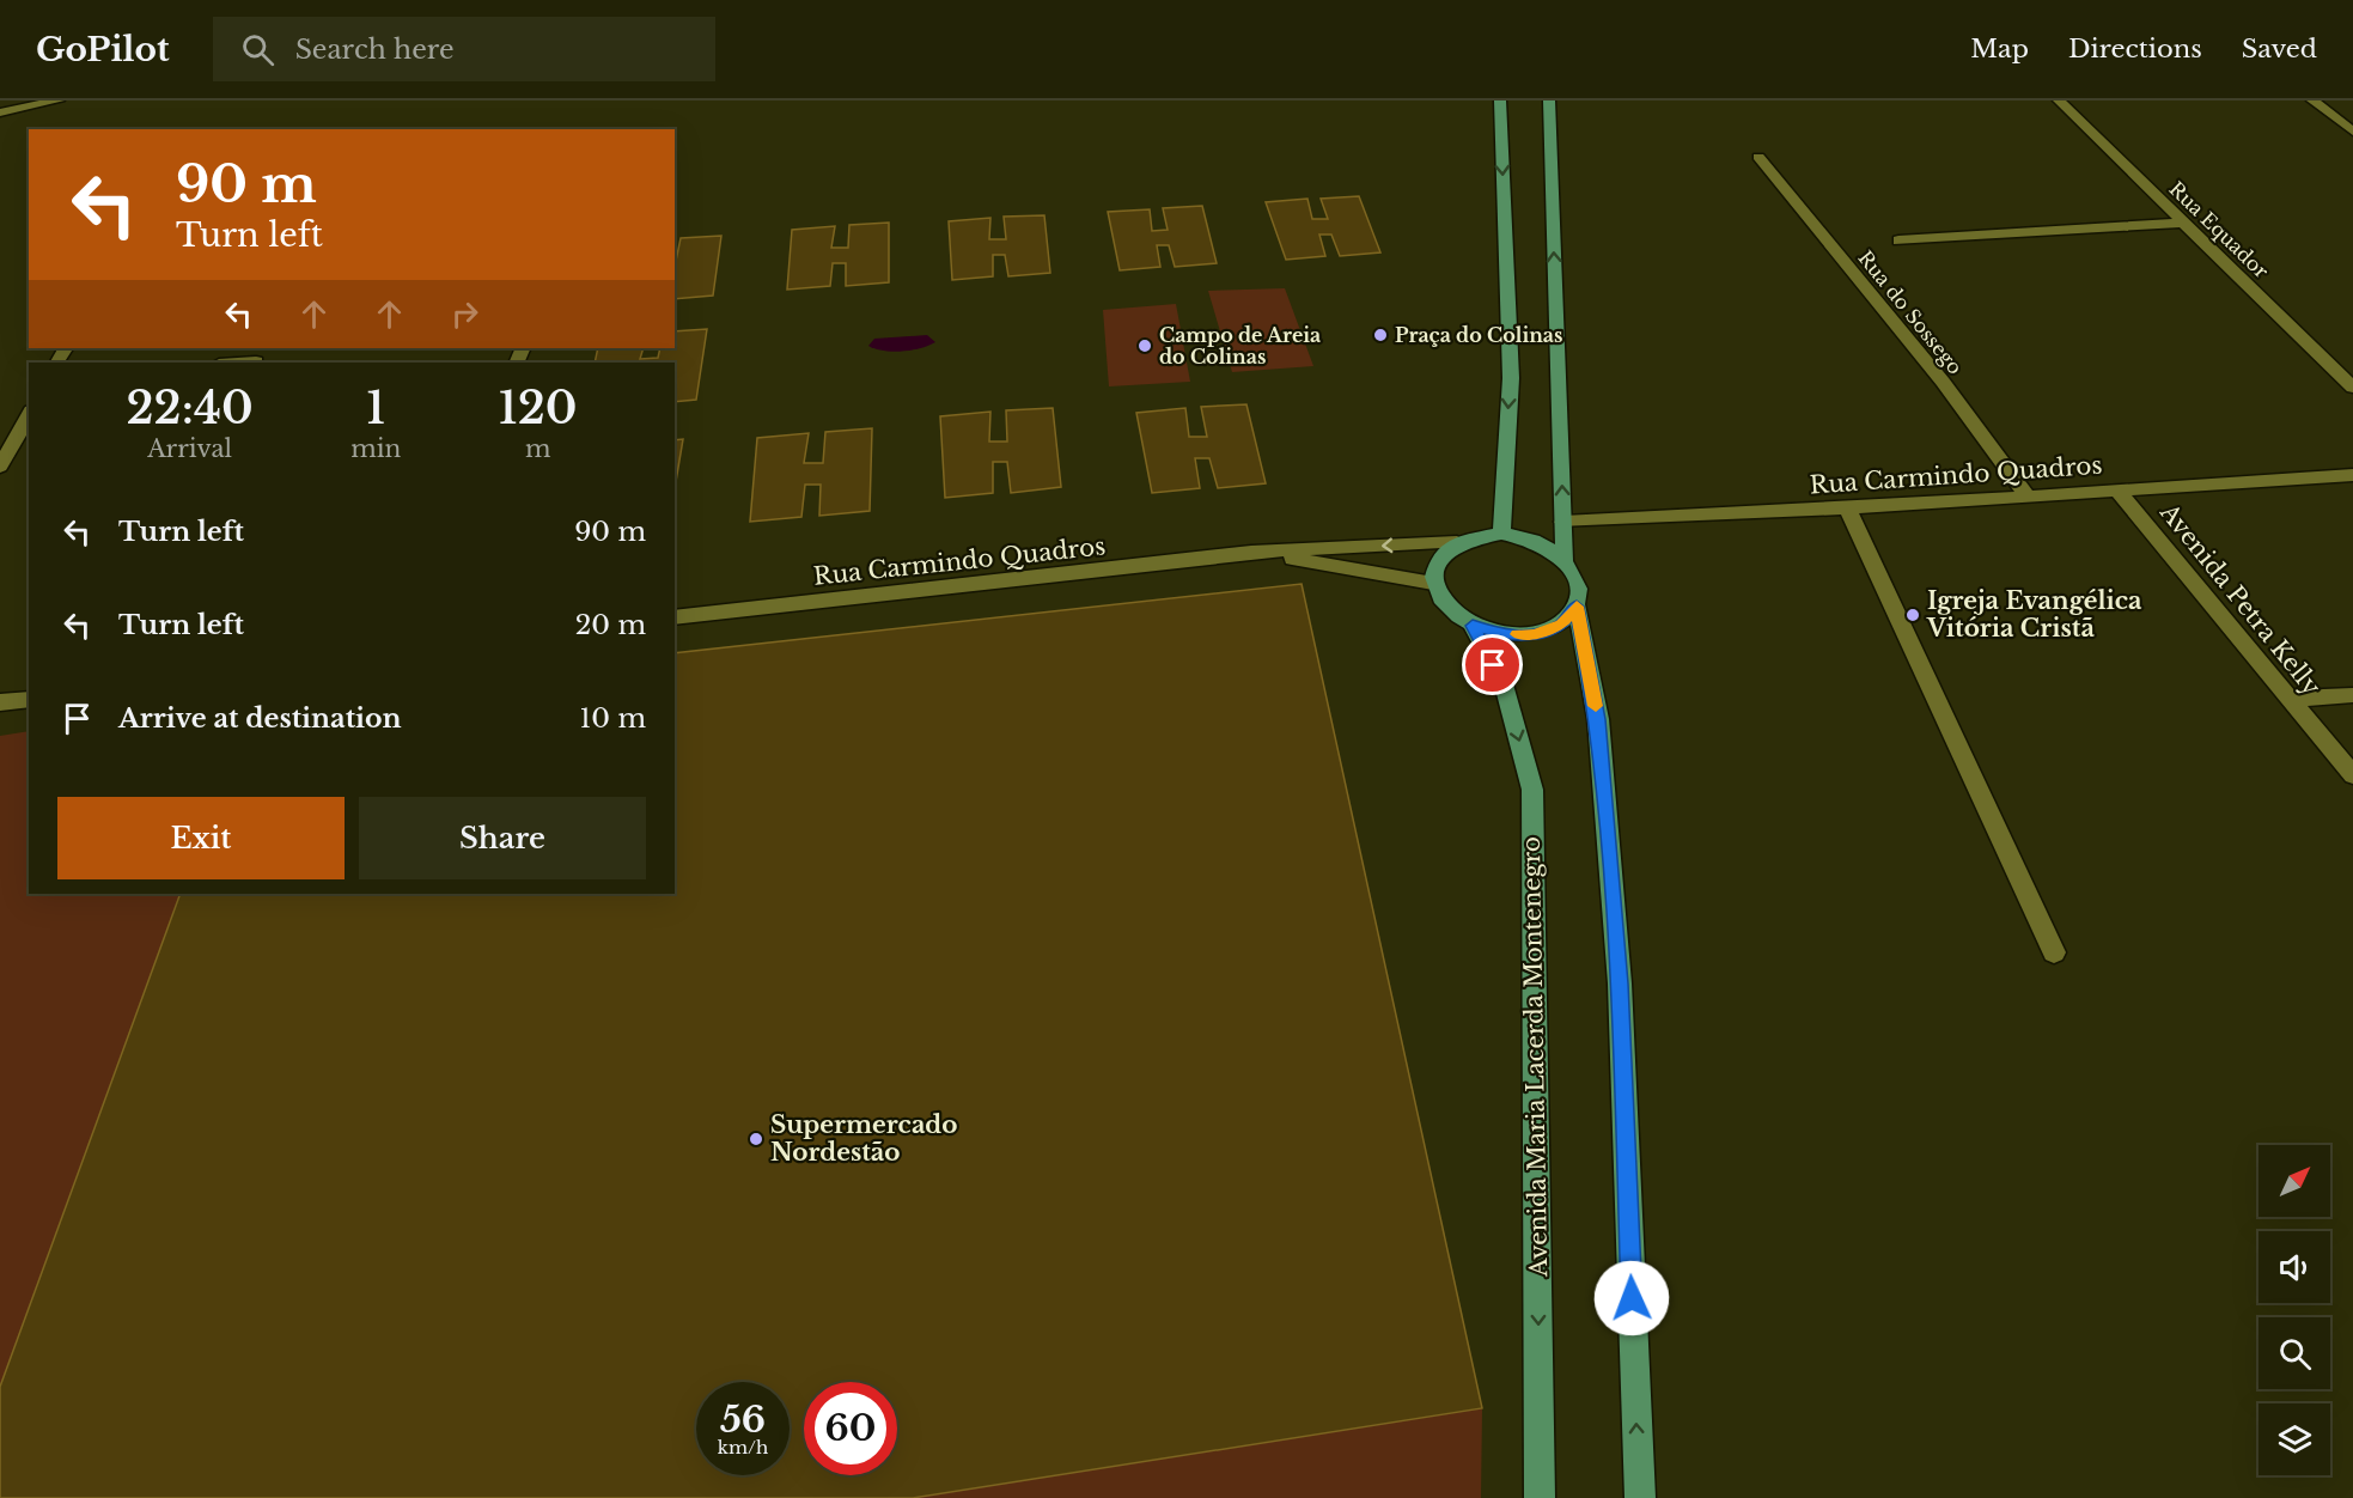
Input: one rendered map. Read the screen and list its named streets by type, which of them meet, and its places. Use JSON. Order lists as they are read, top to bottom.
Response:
{
  "streets": {
    "main road": ["Avenida Maria Lacerda Montenegro"],
    "street": [
      "Rua Equador",
      "Rua do Sossego",
      "Rua Carmindo Quadros",
      "Avenida Petra Kelly"
    ]
  },
  "crossings": [
    ["Rua do Sossego", "Rua Carmindo Quadros"],
    ["Rua Carmindo Quadros", "Avenida Petra Kelly"],
    ["Rua Carmindo Quadros", "Avenida Maria Lacerda Montenegro"]
  ],
  "places": [
    "Praça do Colinas",
    "Campo de Areia do Colinas",
    "Igreja Evangélica Vitória Cristã",
    "Supermercado Nordestão"
  ],
  "north": "top right",
  "page": {
    "header": "GoPilot",
    "search": "Search here",
    "nav": ["Map", "Directions", "Saved"],
    "turn": ["90 m", "Turn left"],
    "eta": [
      "22:40",
      "Arrival",
      "1",
      "min",
      "120",
      "m"
    ],
    "list": [
      {
        "name": "Turn left",
        "value": "90 m"
      },
      {
        "name": "Turn left",
        "value": "20 m"
      },
      {
        "name": "Arrive at destination",
        "value": "10 m"
      }
    ],
    "buttons": ["Exit", "Share"],
    "speed": "56 km/h",
    "limit": "60"
  }
}
